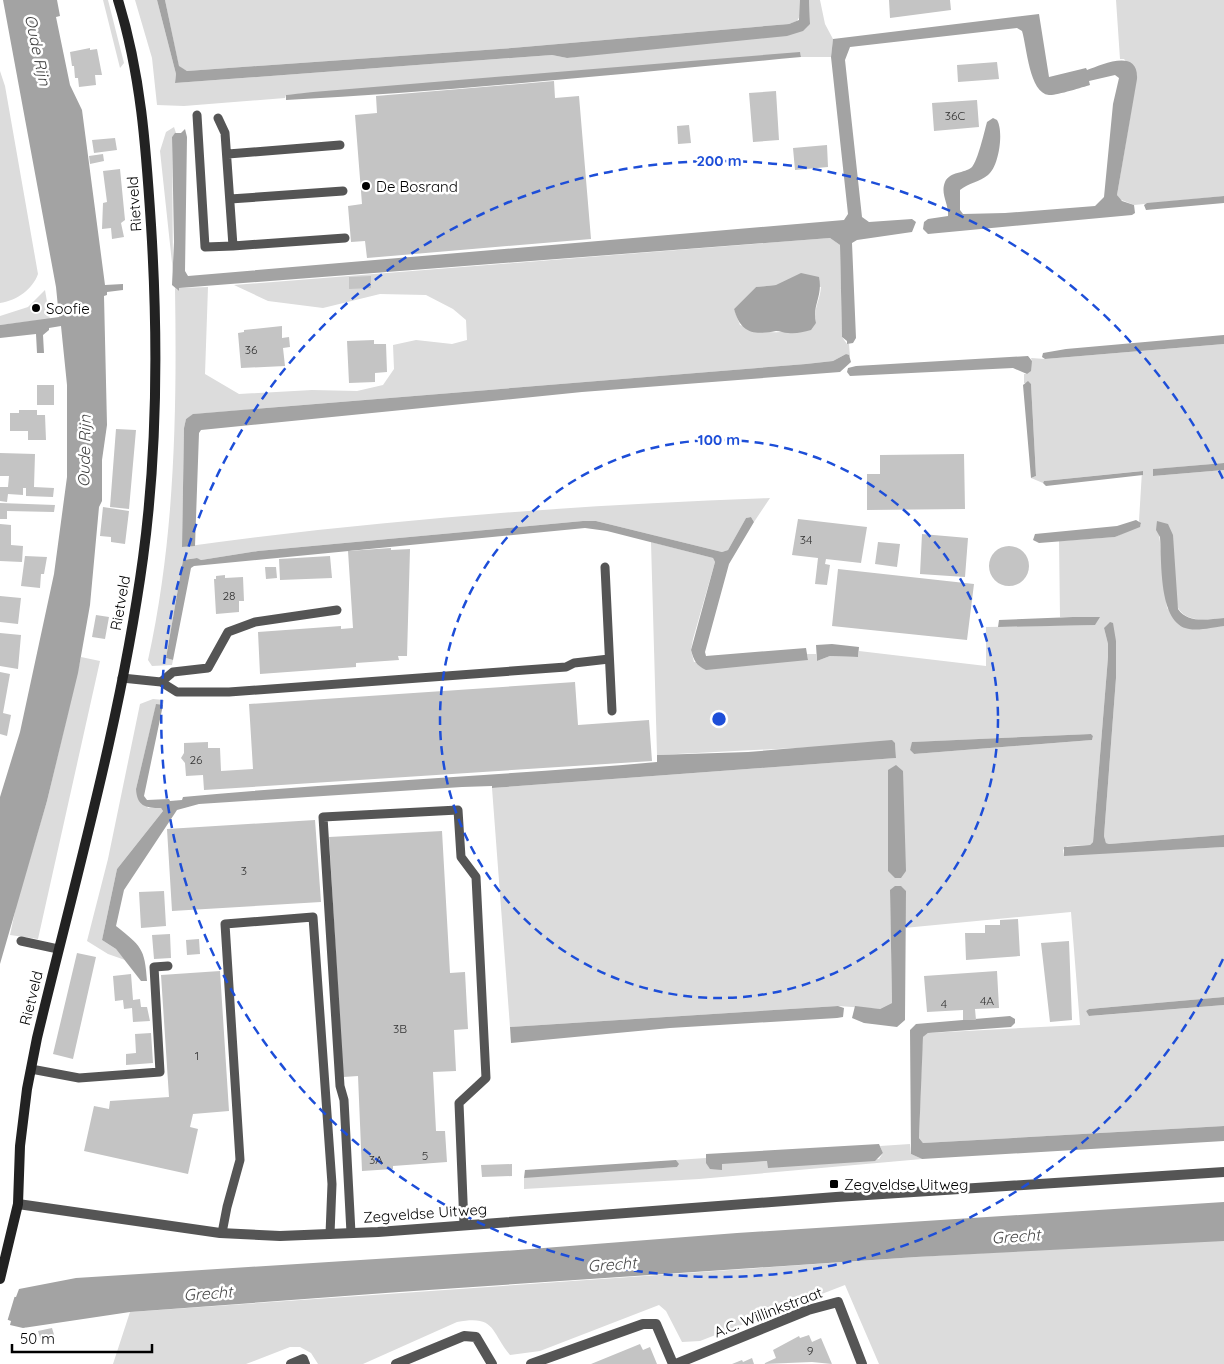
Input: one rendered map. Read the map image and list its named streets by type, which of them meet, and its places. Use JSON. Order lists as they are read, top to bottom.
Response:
{
  "streets": {
    "main road": ["Rietveld"],
    "street": ["Zegveldse Uitweg", "A.C. Willinkstraat"]
  },
  "crossings": [
    ["Rietveld", "Zegveldse Uitweg"]
  ],
  "water": ["Oude Rijn", "Grecht"],
  "places": {
    "other": ["De Bosrand", "Soofie"],
    "transit": ["Zegveldse Uitweg"]
  },
  "house_numbers": [
    "36C",
    "36",
    "34",
    "28",
    "26",
    "3",
    "4A",
    "4",
    "3B",
    "1",
    "5",
    "3A",
    "9"
  ],
  "scale_bar": "50 m",
  "rings": ["200 m", "100 m"]
}
